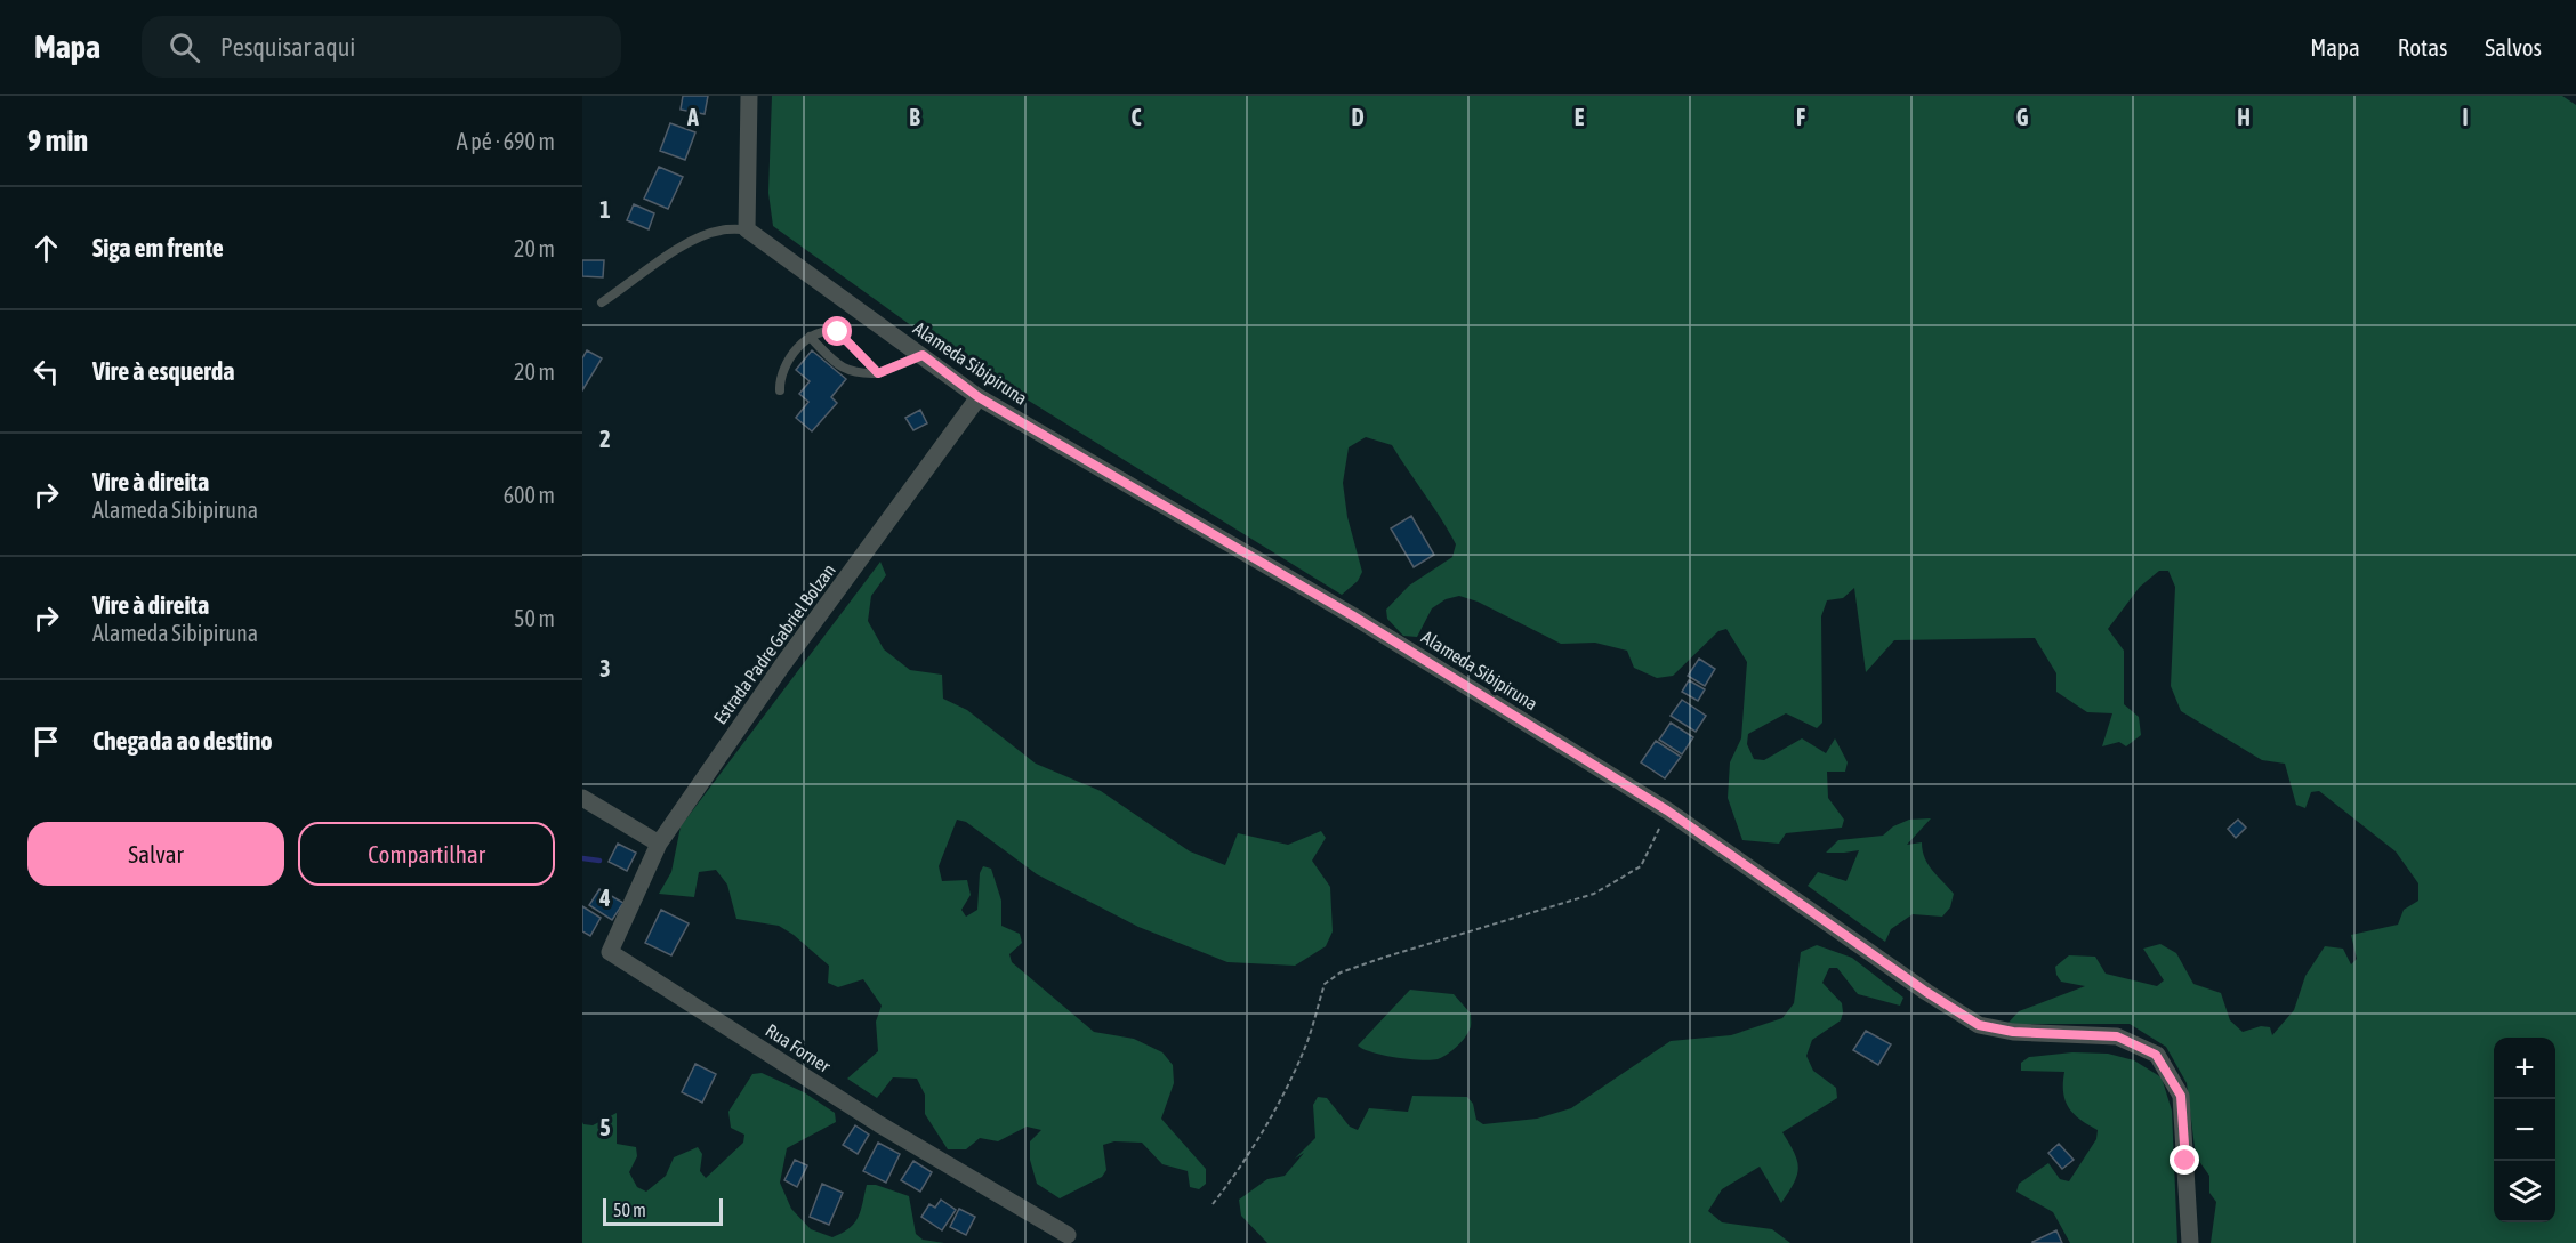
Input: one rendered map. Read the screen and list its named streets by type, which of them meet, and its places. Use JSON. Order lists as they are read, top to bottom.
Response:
{
  "streets": {
    "street": ["Alameda Sibipiruna", "Estrada Padre Gabriel Bolzan", "Rua Forner"]
  },
  "crossings": [
    ["Alameda Sibipiruna", "Estrada Padre Gabriel Bolzan"],
    ["Estrada Padre Gabriel Bolzan", "Rua Forner"]
  ],
  "scale_bar": "50 m",
  "page": {
    "header": "Mapa",
    "search": "Pesquisar aqui",
    "nav": ["Mapa", "Rotas", "Salvos"],
    "heading": ["9 min", "A pé · 690 m"],
    "list": [
      ["Siga em frente", "20 m"],
      ["Vire à esquerda", "20 m"],
      ["Vire à direita", "Alameda Sibipiruna", "600 m"],
      ["Vire à direita", "Alameda Sibipiruna", "50 m"],
      "Chegada ao destino"
    ],
    "buttons": ["Salvar", "Compartilhar"],
    "map_buttons": ["+", "−"],
    "scale": "50 m"
  },
  "grid": {
    "columns": [
      "A",
      "B",
      "C",
      "D",
      "E",
      "F",
      "G",
      "H",
      "I"
    ],
    "rows": [
      "1",
      "2",
      "3",
      "4",
      "5"
    ]
  }
}
